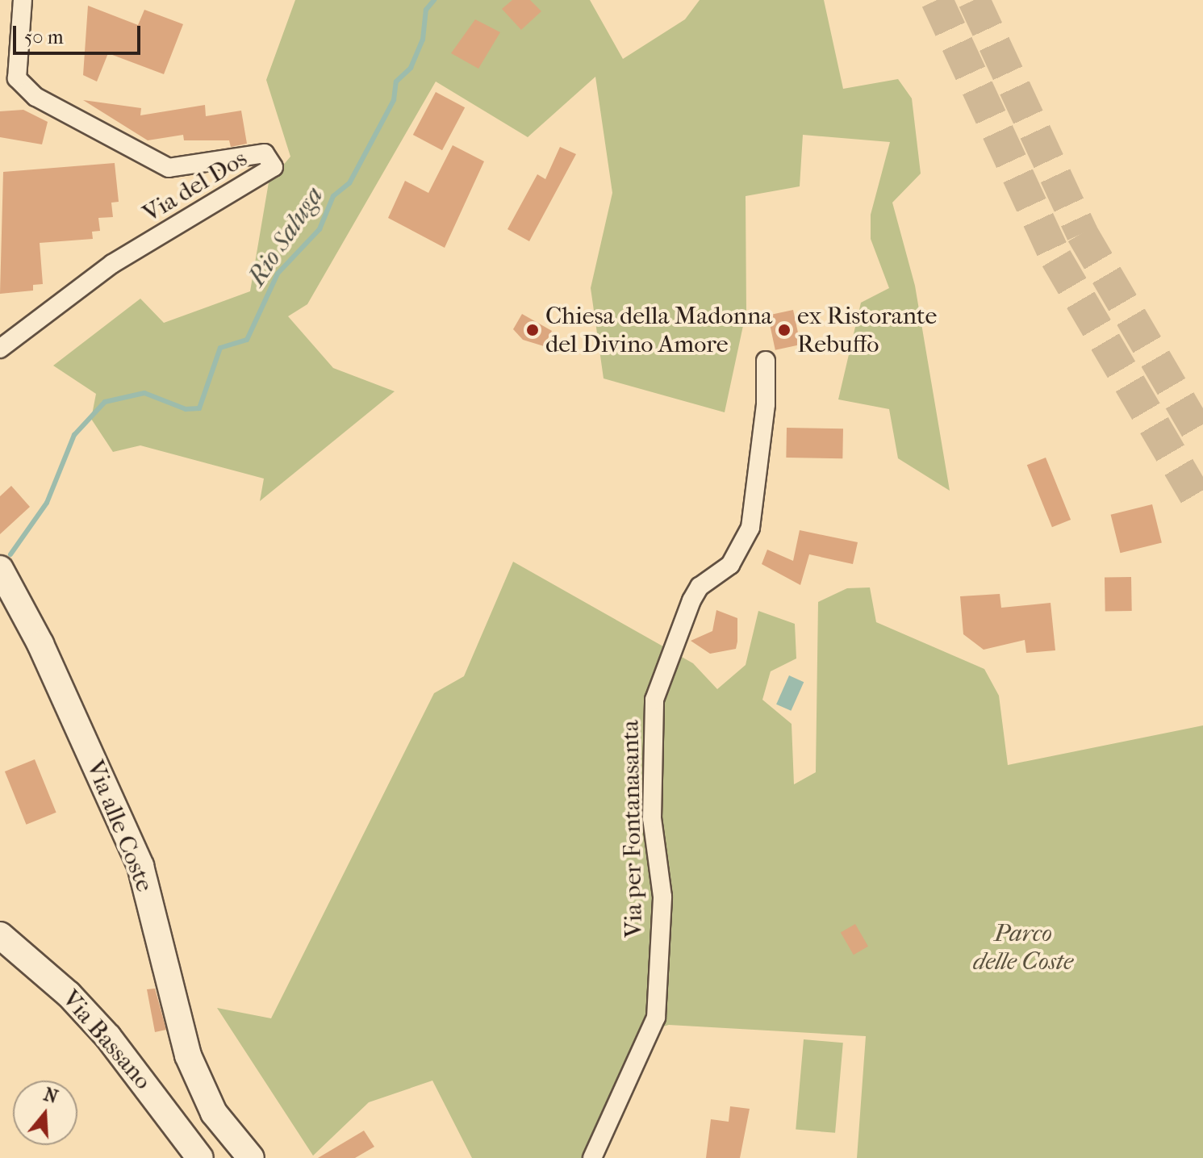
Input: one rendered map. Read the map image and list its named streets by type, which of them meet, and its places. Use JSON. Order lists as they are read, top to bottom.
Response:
{
  "streets": {
    "street": [
      "Via del Dos",
      "Via alle Coste",
      "Via per Fontanasanta",
      "Via Bassano"
    ]
  },
  "water": ["Rio Saluga"],
  "parks": ["Parco delle Coste"],
  "places": ["Chiesa della Madonna del Divino Amore", "ex Ristorante Rebuffo"],
  "scale_bar": "50 m",
  "north": "top"
}
